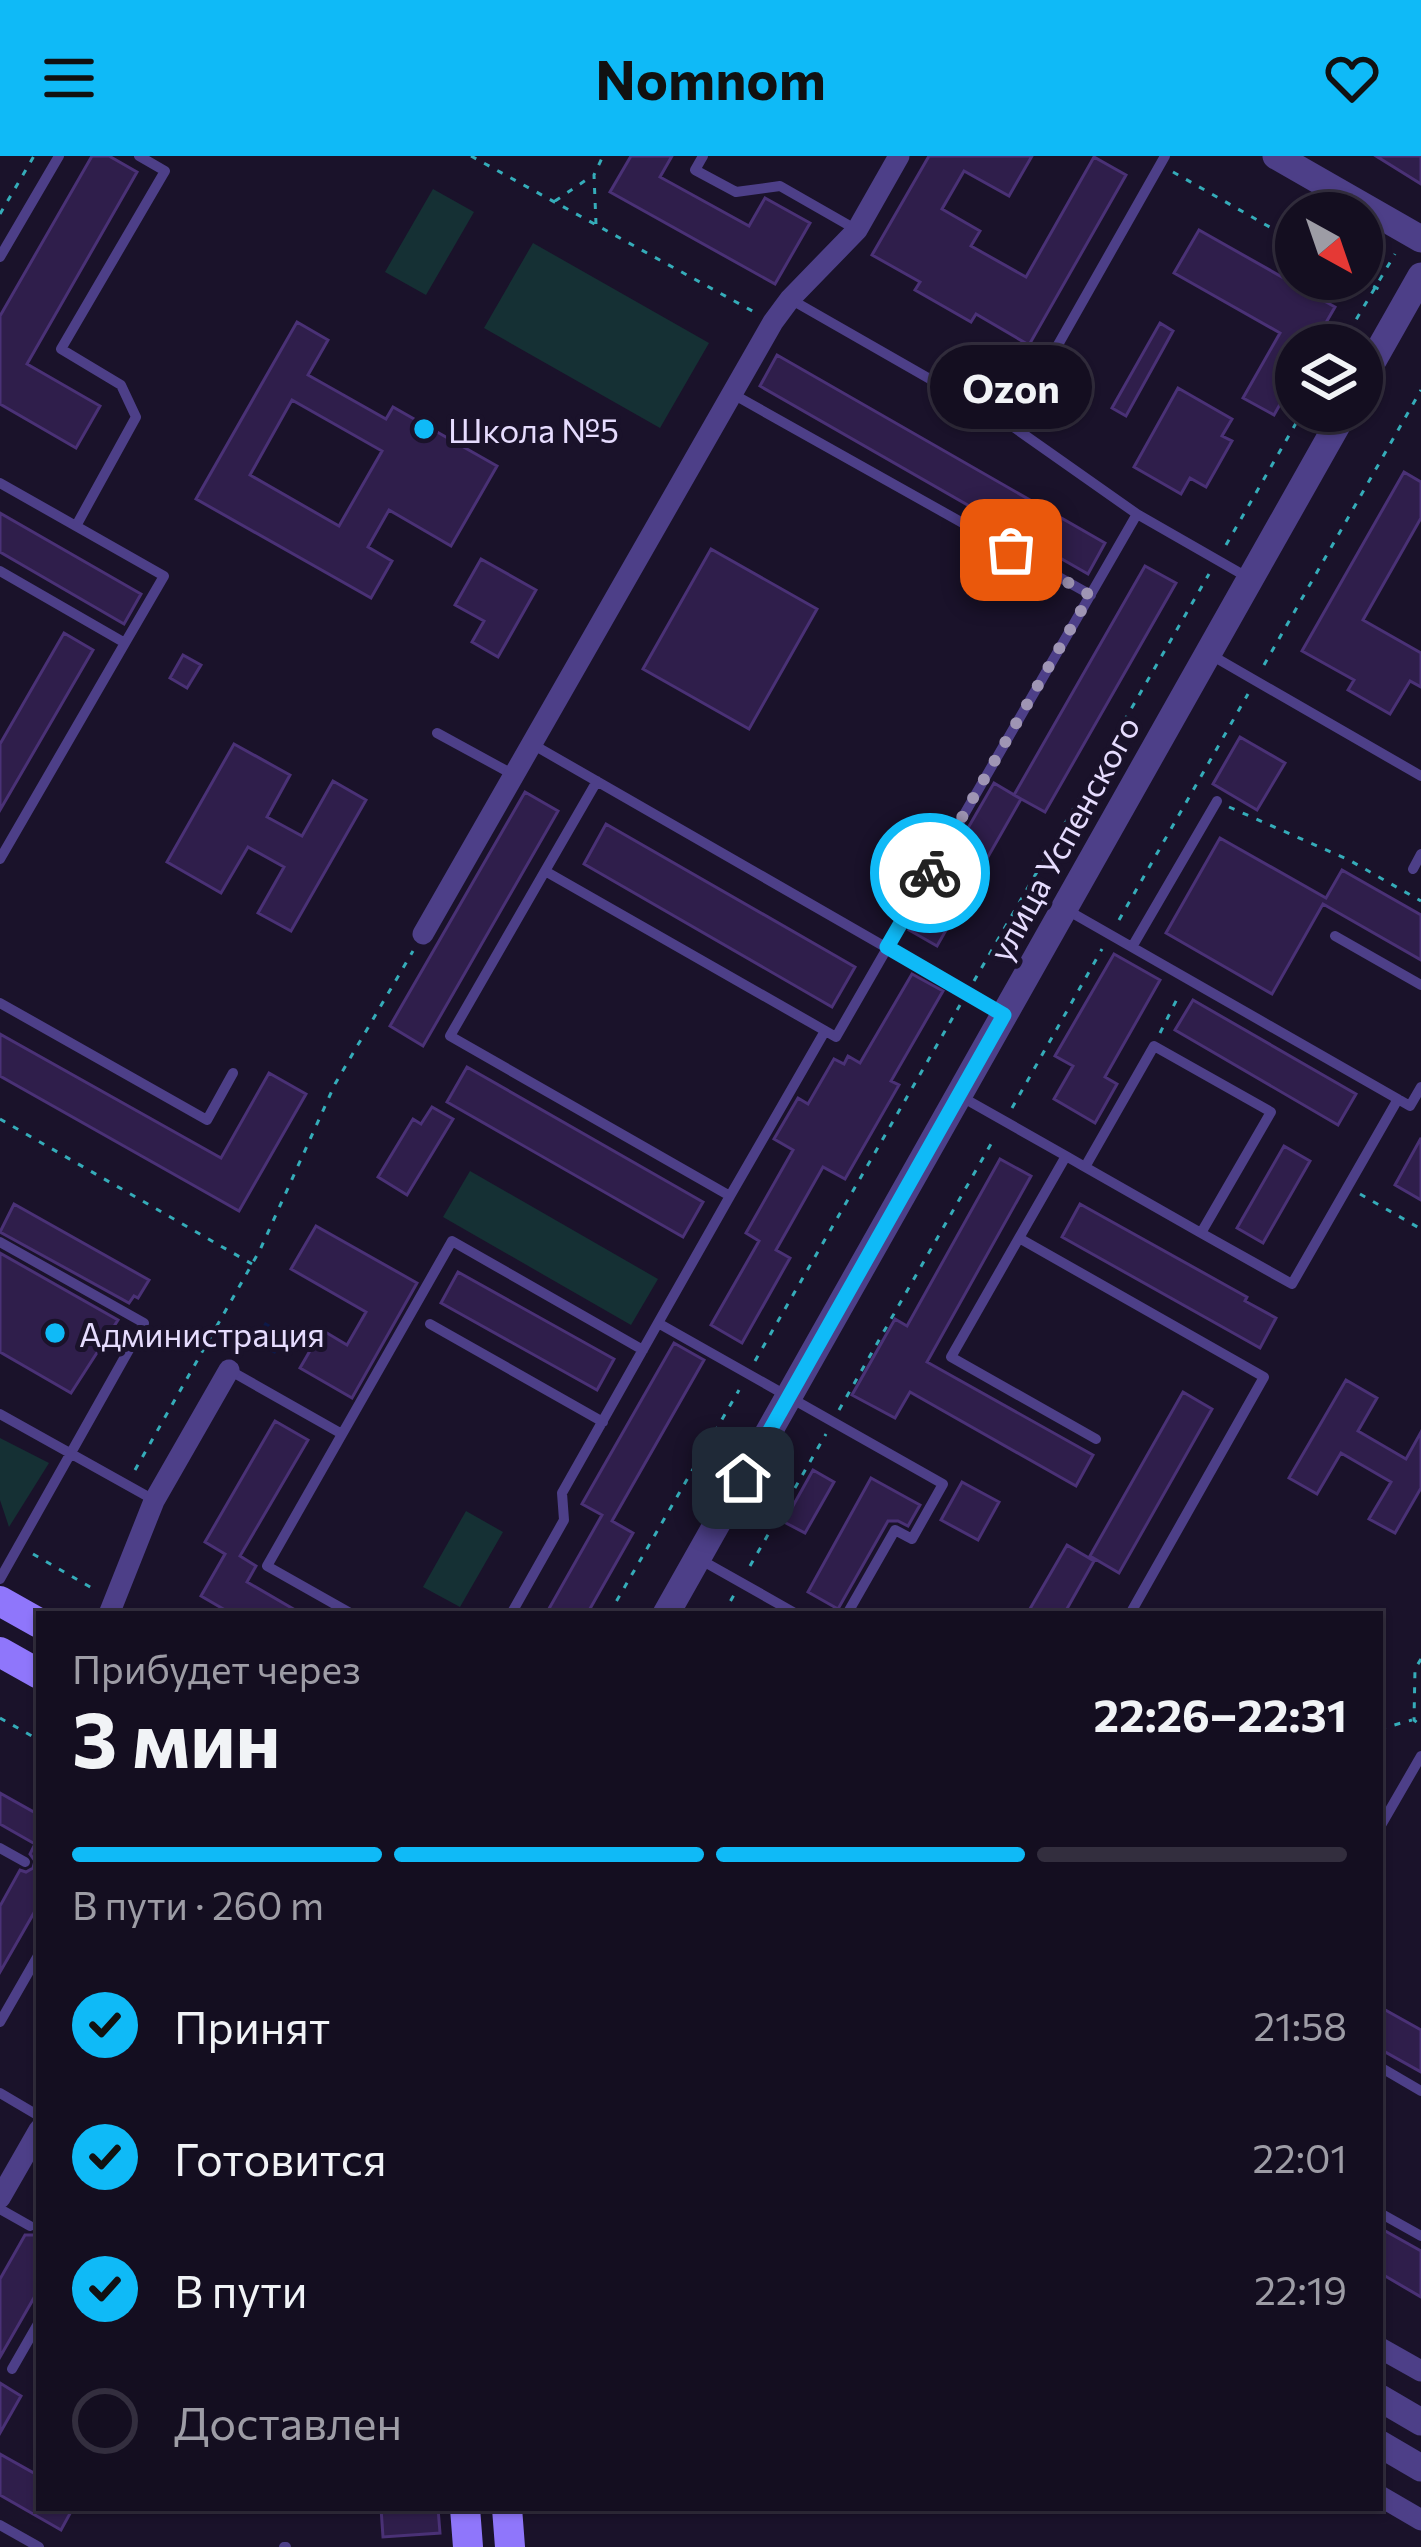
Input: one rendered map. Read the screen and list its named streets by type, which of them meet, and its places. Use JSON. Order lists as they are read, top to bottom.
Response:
{
  "streets": {
    "street": ["улица Успенского"]
  },
  "places": ["Школа №5", "Ozon", "Администрация"],
  "north": "bottom right",
  "page": {
    "header": "Nomnom",
    "bubble": "Ozon",
    "heading": ["3 мин", "Прибудет через", "22:26–22:31"],
    "bar": "В пути · 260 m",
    "list": [
      ["Принят", "21:58"],
      ["Готовится", "22:01"],
      ["В пути", "22:19"],
      "Доставлен"
    ]
  }
}
